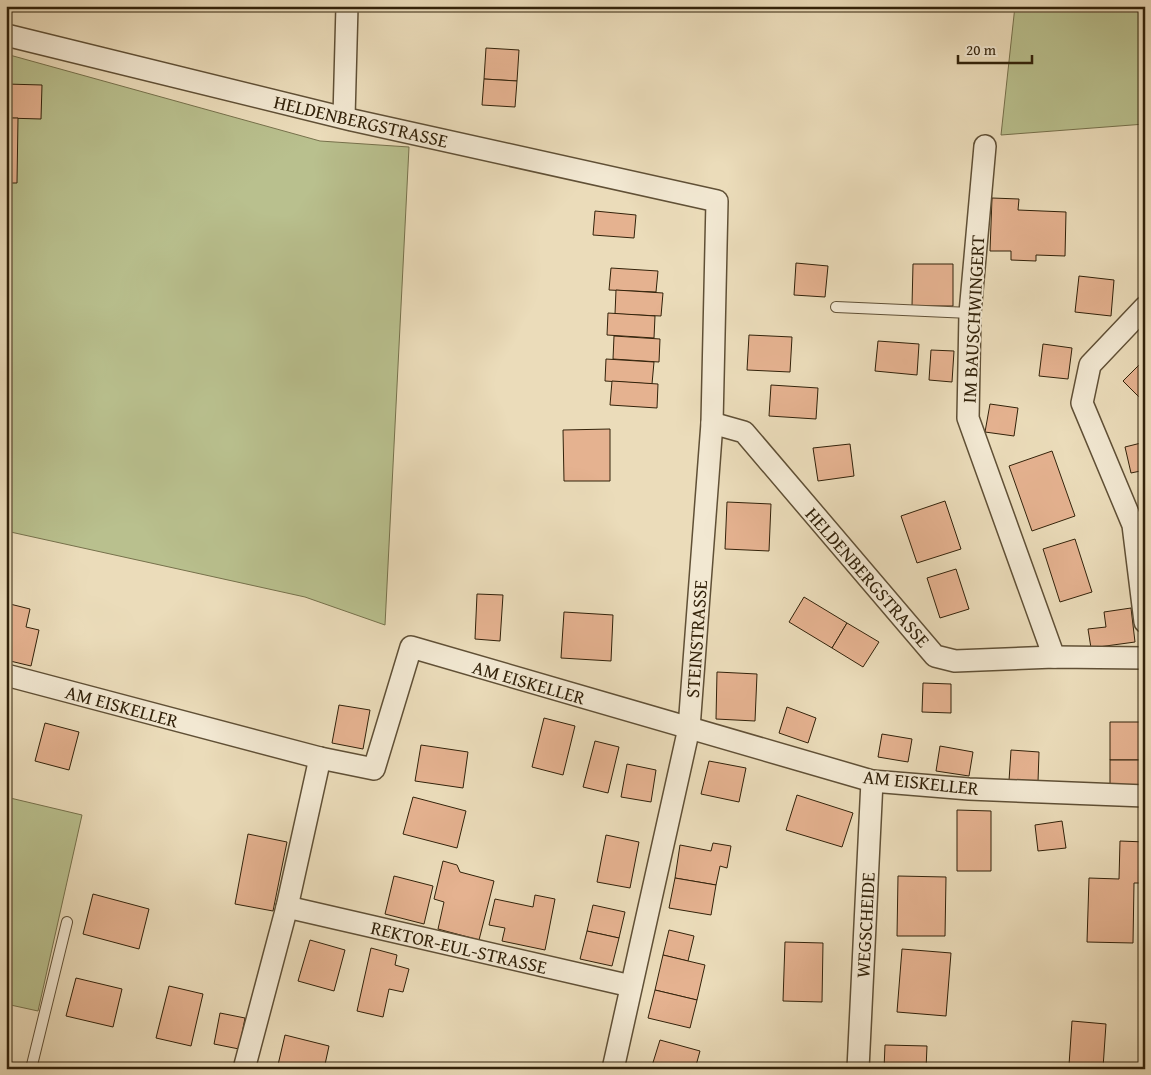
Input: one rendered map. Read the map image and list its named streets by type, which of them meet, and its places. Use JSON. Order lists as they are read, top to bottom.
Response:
{
  "streets": {
    "street": [
      "HELDENBERGSTRASSE",
      "IM BAUSCHWINGERT",
      "STEINSTRASSE",
      "AM EISKELLER",
      "WEGSCHEIDE",
      "REKTOR-EUL-STRASSE"
    ]
  },
  "crossings": [
    ["HELDENBERGSTRASSE", "IM BAUSCHWINGERT"],
    ["HELDENBERGSTRASSE", "STEINSTRASSE"],
    ["STEINSTRASSE", "AM EISKELLER"],
    ["STEINSTRASSE", "REKTOR-EUL-STRASSE"],
    ["AM EISKELLER", "WEGSCHEIDE"]
  ],
  "scale_bar": "20 m"
}
